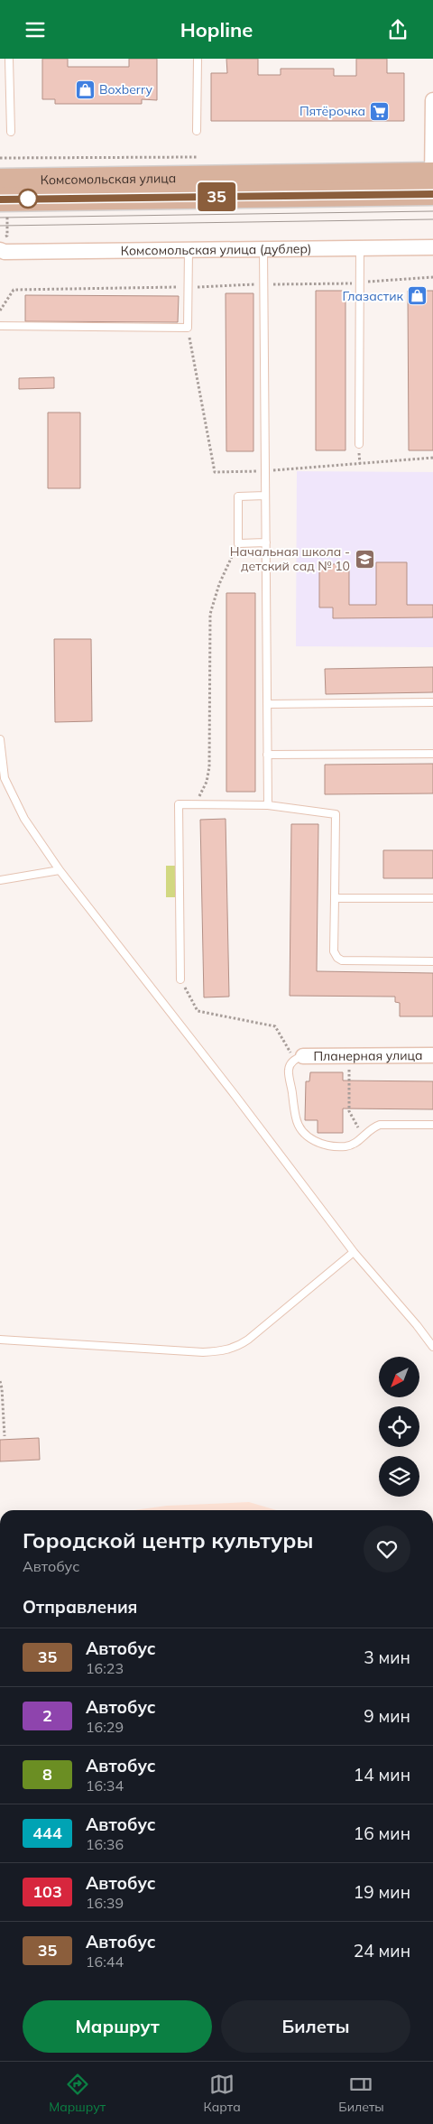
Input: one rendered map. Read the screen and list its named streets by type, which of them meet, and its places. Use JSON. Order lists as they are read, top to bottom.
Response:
{
  "streets": {
    "main road": ["Комсомольская улица"],
    "street": ["Комсомольская улица (дублер)", "Планерная улица"]
  },
  "places": {
    "shop": ["Boxberry", "Глазастик"],
    "supermarket": ["Пятёрочка"],
    "school or university": ["Начальная школа - детский сад № 10"]
  },
  "lines": ["bus line 35"],
  "north": "bottom left",
  "page": {
    "header": "Hopline",
    "on_map": "35",
    "heading": [
      ["Городской центр культуры", "Автобус"],
      "Отправления"
    ],
    "list": [
      {
        "mark": "35",
        "name": "Автобус",
        "note": "16:23",
        "value": "3 мин"
      },
      {
        "mark": "2",
        "name": "Автобус",
        "note": "16:29",
        "value": "9 мин"
      },
      {
        "mark": "8",
        "name": "Автобус",
        "note": "16:34",
        "value": "14 мин"
      },
      {
        "mark": "444",
        "name": "Автобус",
        "note": "16:36",
        "value": "16 мин"
      },
      {
        "mark": "103",
        "name": "Автобус",
        "note": "16:39",
        "value": "19 мин"
      },
      {
        "mark": "35",
        "name": "Автобус",
        "note": "16:44",
        "value": "24 мин"
      }
    ],
    "buttons": ["Маршрут", "Билеты"],
    "tabs": ["Маршрут", "Карта", "Билеты"]
  }
}
